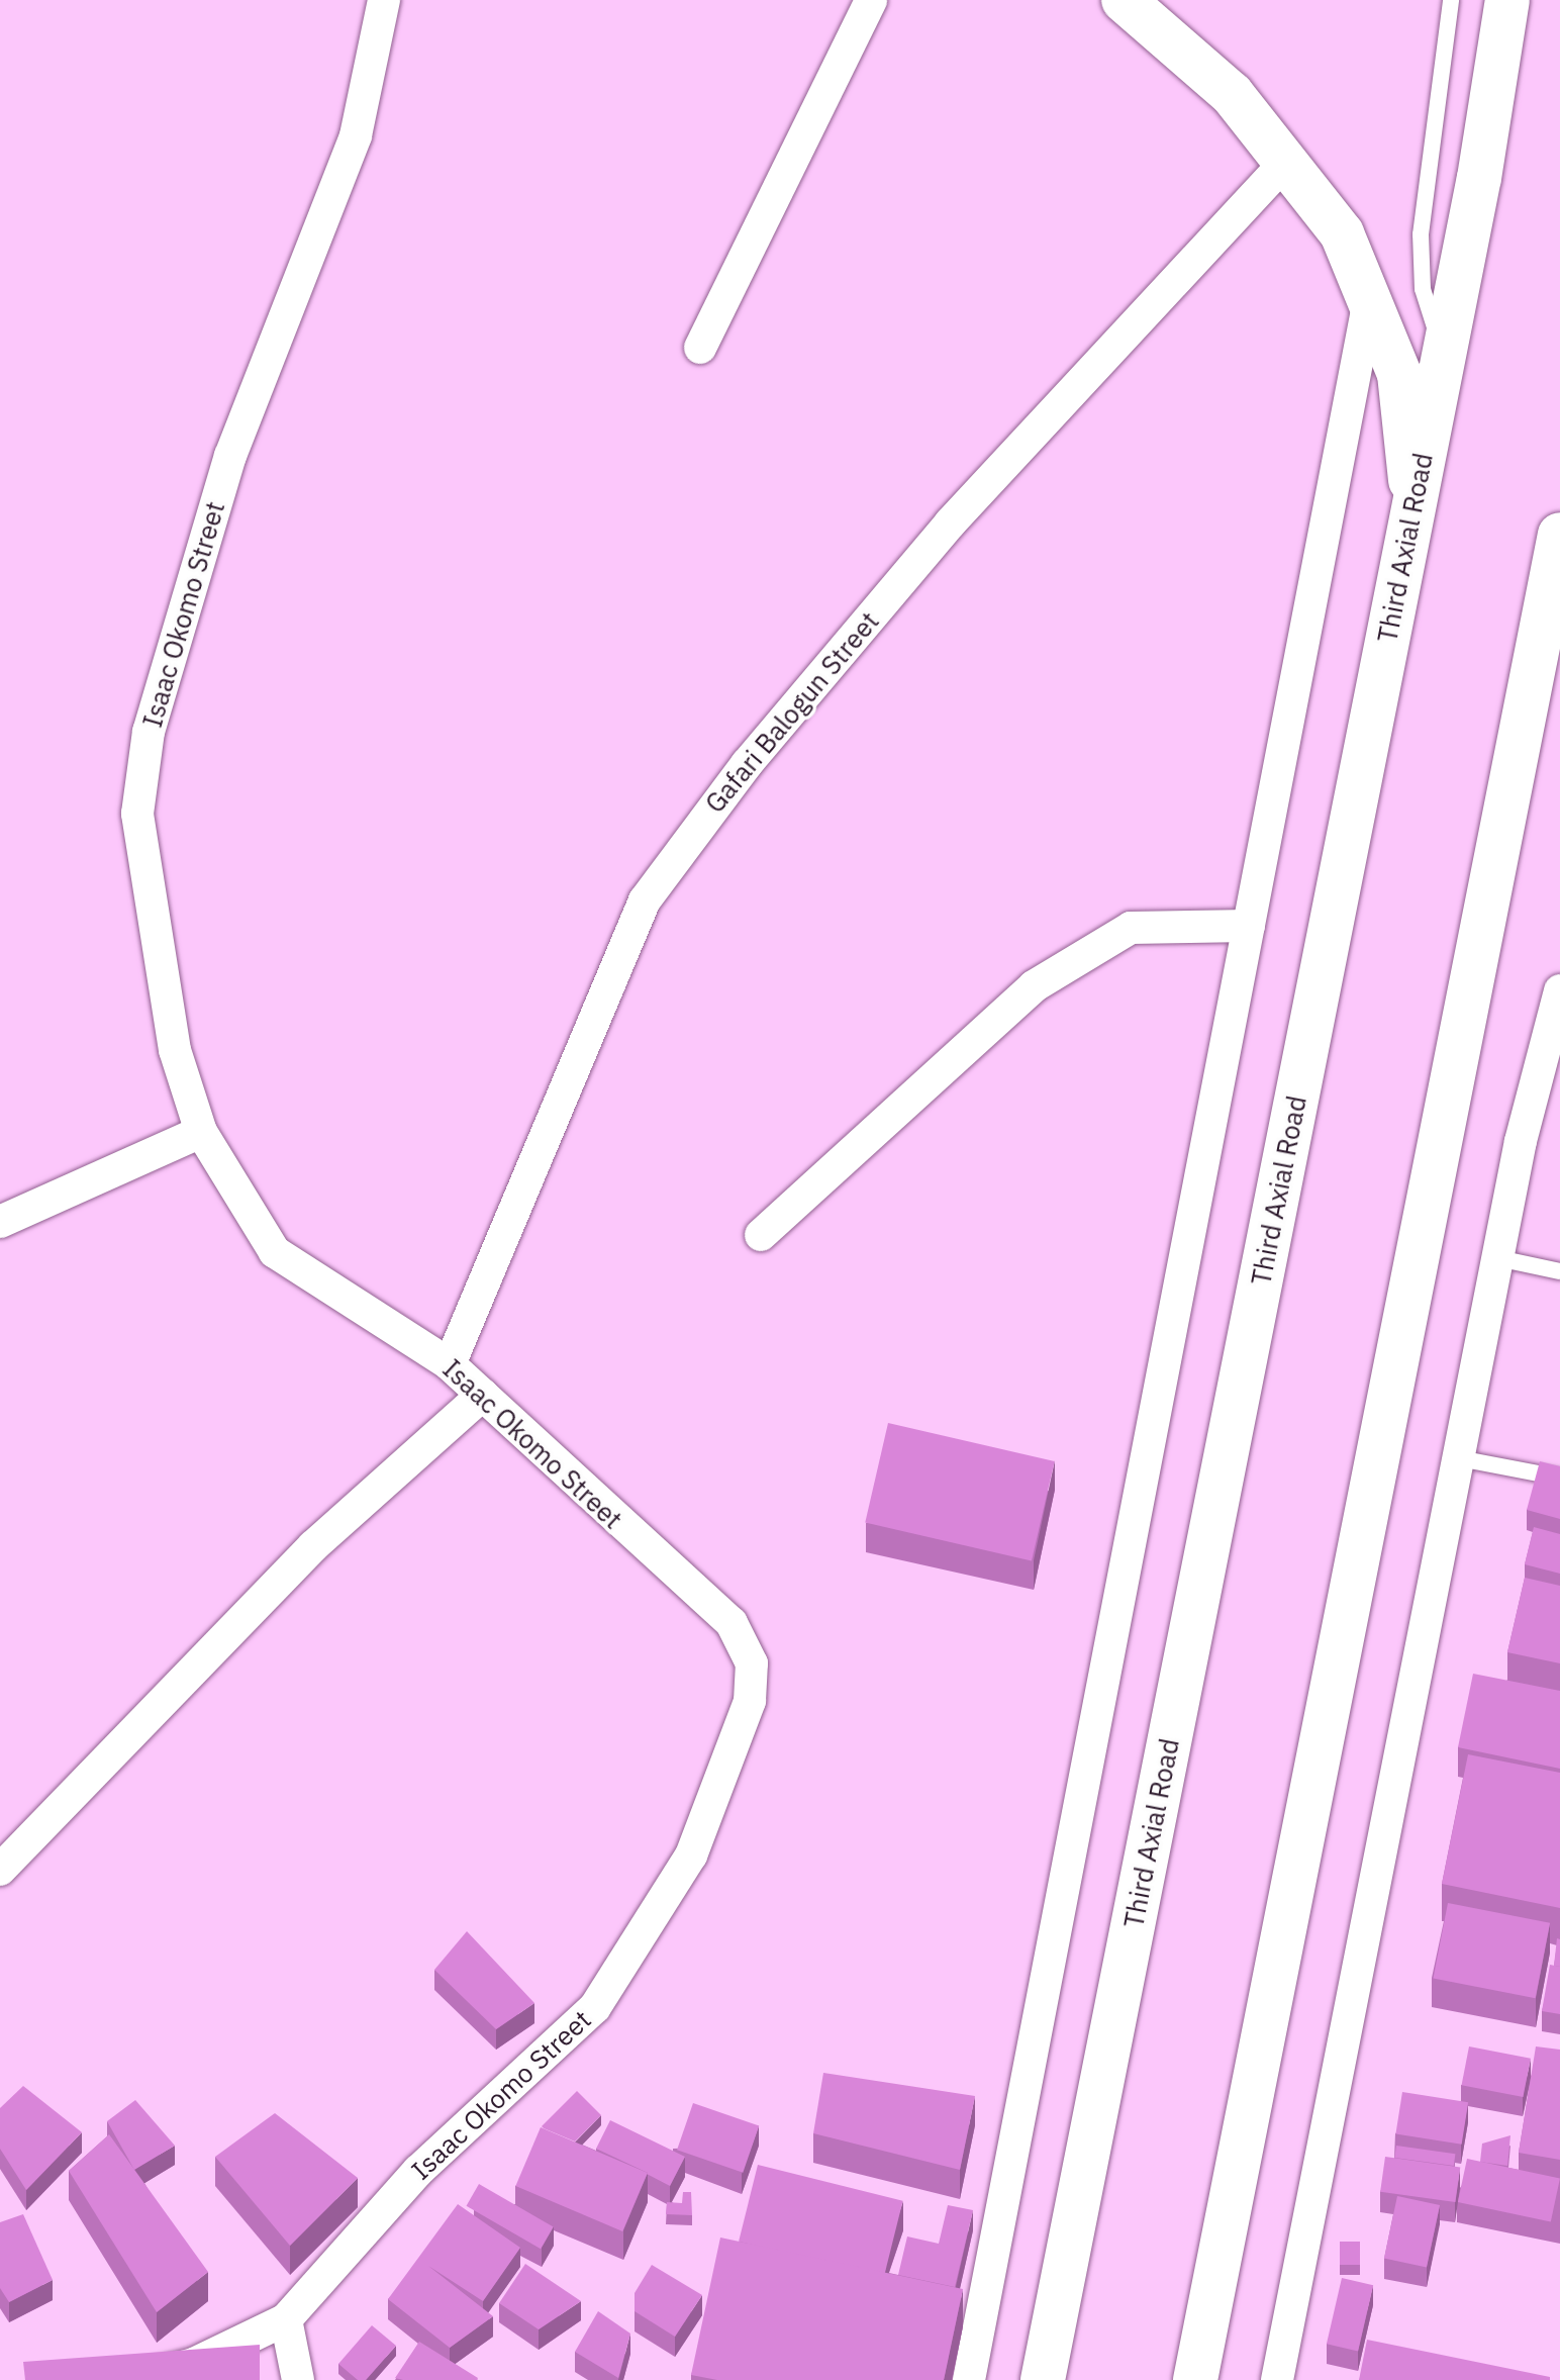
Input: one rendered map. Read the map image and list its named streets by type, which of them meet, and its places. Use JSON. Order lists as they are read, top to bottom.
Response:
{
  "streets": {
    "main road": ["Third Axial Road"],
    "street": ["Isaac Okomo Street", "Gafari Balogun Street"]
  },
  "crossings": [
    ["Isaac Okomo Street", "Gafari Balogun Street"]
  ]
}
